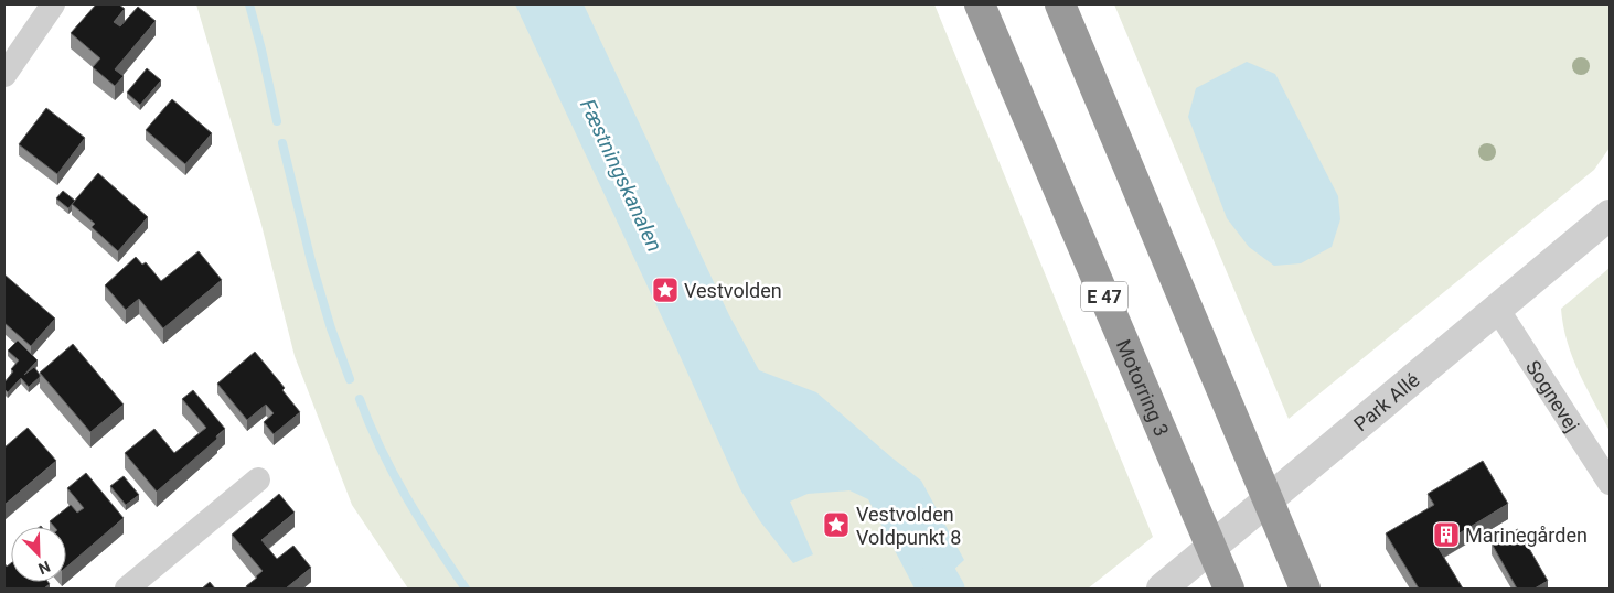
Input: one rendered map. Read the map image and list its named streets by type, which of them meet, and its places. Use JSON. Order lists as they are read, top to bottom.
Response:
{
  "streets": {
    "highway": ["E 47", "Motorring 3"],
    "street": ["Sognevej", "Park Allé"]
  },
  "crossings": [
    ["Sognevej", "Park Allé"]
  ],
  "water": ["Fæstningskanalen"],
  "places": {
    "place": ["Vestvolden", "Vestvolden Voldpunkt 8"],
    "building": ["Marinegården"]
  },
  "north": "bottom right"
}
